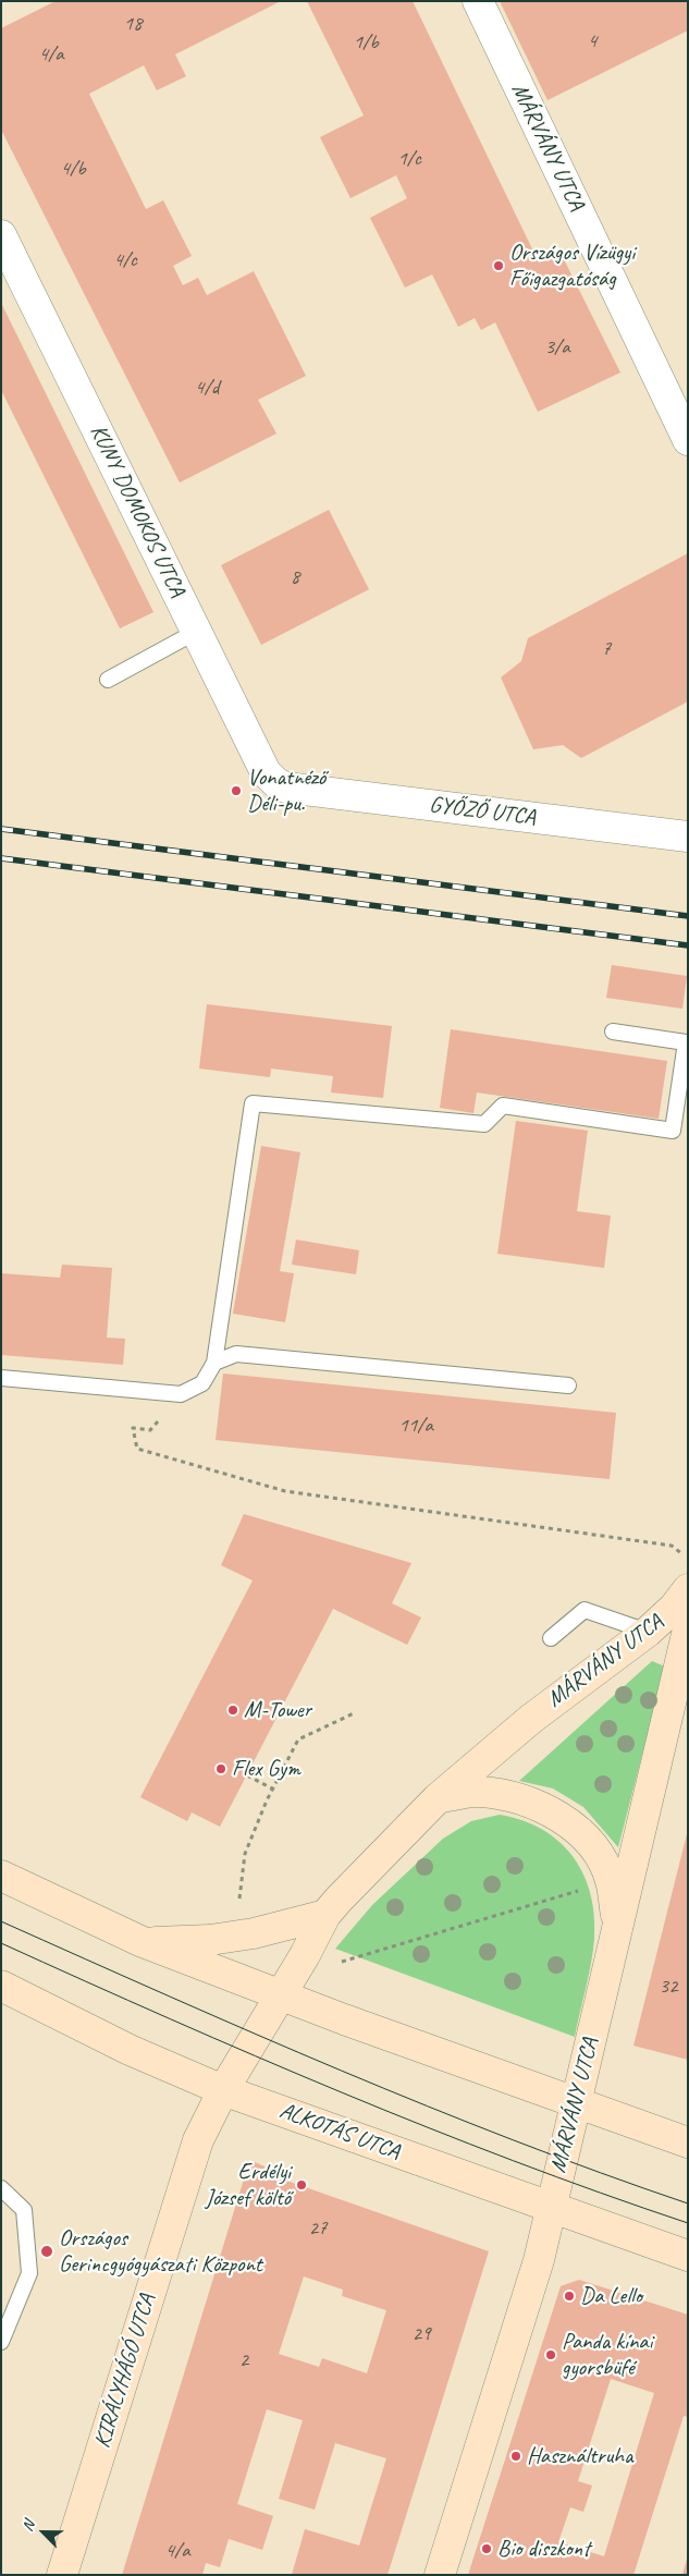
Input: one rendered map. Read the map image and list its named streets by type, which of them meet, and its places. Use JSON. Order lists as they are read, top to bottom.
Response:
{
  "streets": {
    "street": [
      "MÁRVÁNY UTCA",
      "KUNY DOMOKOS UTCA",
      "GYŐZŐ UTCA",
      "ALKOTÁS UTCA",
      "KIRÁLYHÁGÓ UTCA"
    ]
  },
  "crossings": [
    ["MÁRVÁNY UTCA", "ALKOTÁS UTCA"],
    ["MÁRVÁNY UTCA", "KIRÁLYHÁGÓ UTCA"],
    ["KUNY DOMOKOS UTCA", "GYŐZŐ UTCA"],
    ["ALKOTÁS UTCA", "KIRÁLYHÁGÓ UTCA"]
  ],
  "places": [
    "Országos Vízügyi Főigazgatóság",
    "Vonatnéző Déli-pu.",
    "M-Tower",
    "Flex Gym",
    "Erdélyi József költő",
    "Országos Gerincgyógyászati Központ",
    "Da Lello",
    "Panda kínai gyorsbüfé",
    "Használtruha",
    "Bio diszkont"
  ],
  "house_numbers": [
    "18",
    "4",
    "1/b",
    "4/a",
    "1/c",
    "4/b",
    "4/c",
    "3/a",
    "4/d",
    "8",
    "7",
    "11/a",
    "32",
    "27",
    "29",
    "2",
    "4/a"
  ],
  "north": "top left"
}
